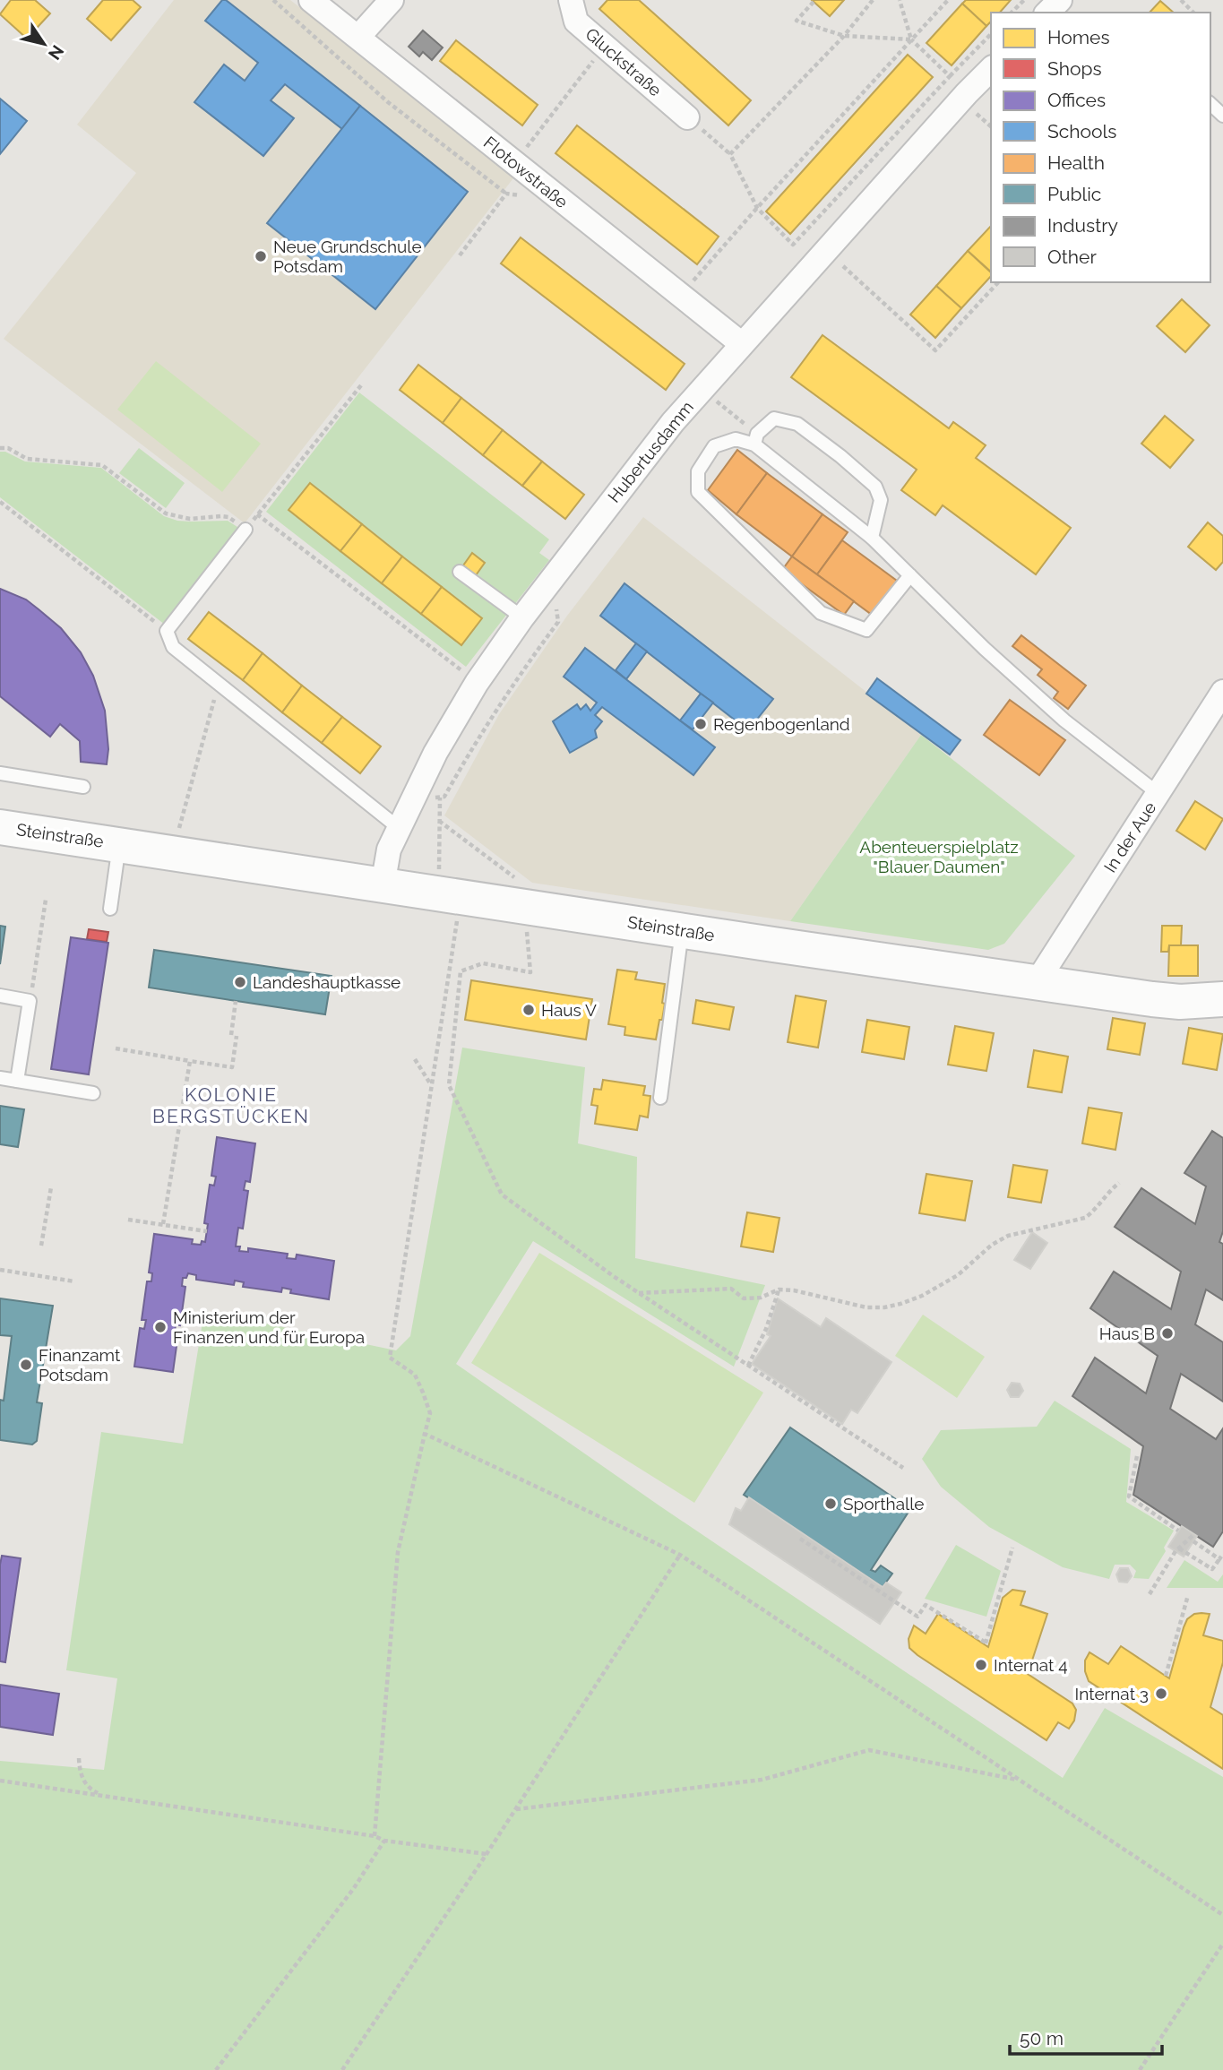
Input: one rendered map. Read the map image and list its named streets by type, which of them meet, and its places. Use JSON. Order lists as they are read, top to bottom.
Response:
{
  "streets": {
    "street": [
      "Gluckstraße",
      "Flotowstraße",
      "Hubertusdamm",
      "Steinstraße",
      "In der Aue"
    ]
  },
  "crossings": [
    ["Flotowstraße", "Hubertusdamm"],
    ["Hubertusdamm", "Steinstraße"],
    ["Steinstraße", "In der Aue"]
  ],
  "districts": ["KOLONIE BERGSTÜCKEN"],
  "parks": ["Abenteuerspielplatz \"Blauer Daumen\""],
  "places": [
    "Neue Grundschule Potsdam",
    "Regenbogenland",
    "Landeshauptkasse",
    "Haus V",
    "Ministerium der Finanzen und für Europa",
    "Haus B",
    "Finanzamt Potsdam",
    "Sporthalle",
    "Internat 4",
    "Internat 3"
  ],
  "legend": [
    "Homes",
    "Shops",
    "Offices",
    "Schools",
    "Health",
    "Public",
    "Industry",
    "Other"
  ],
  "scale_bar": "50 m",
  "north": "bottom right"
}
